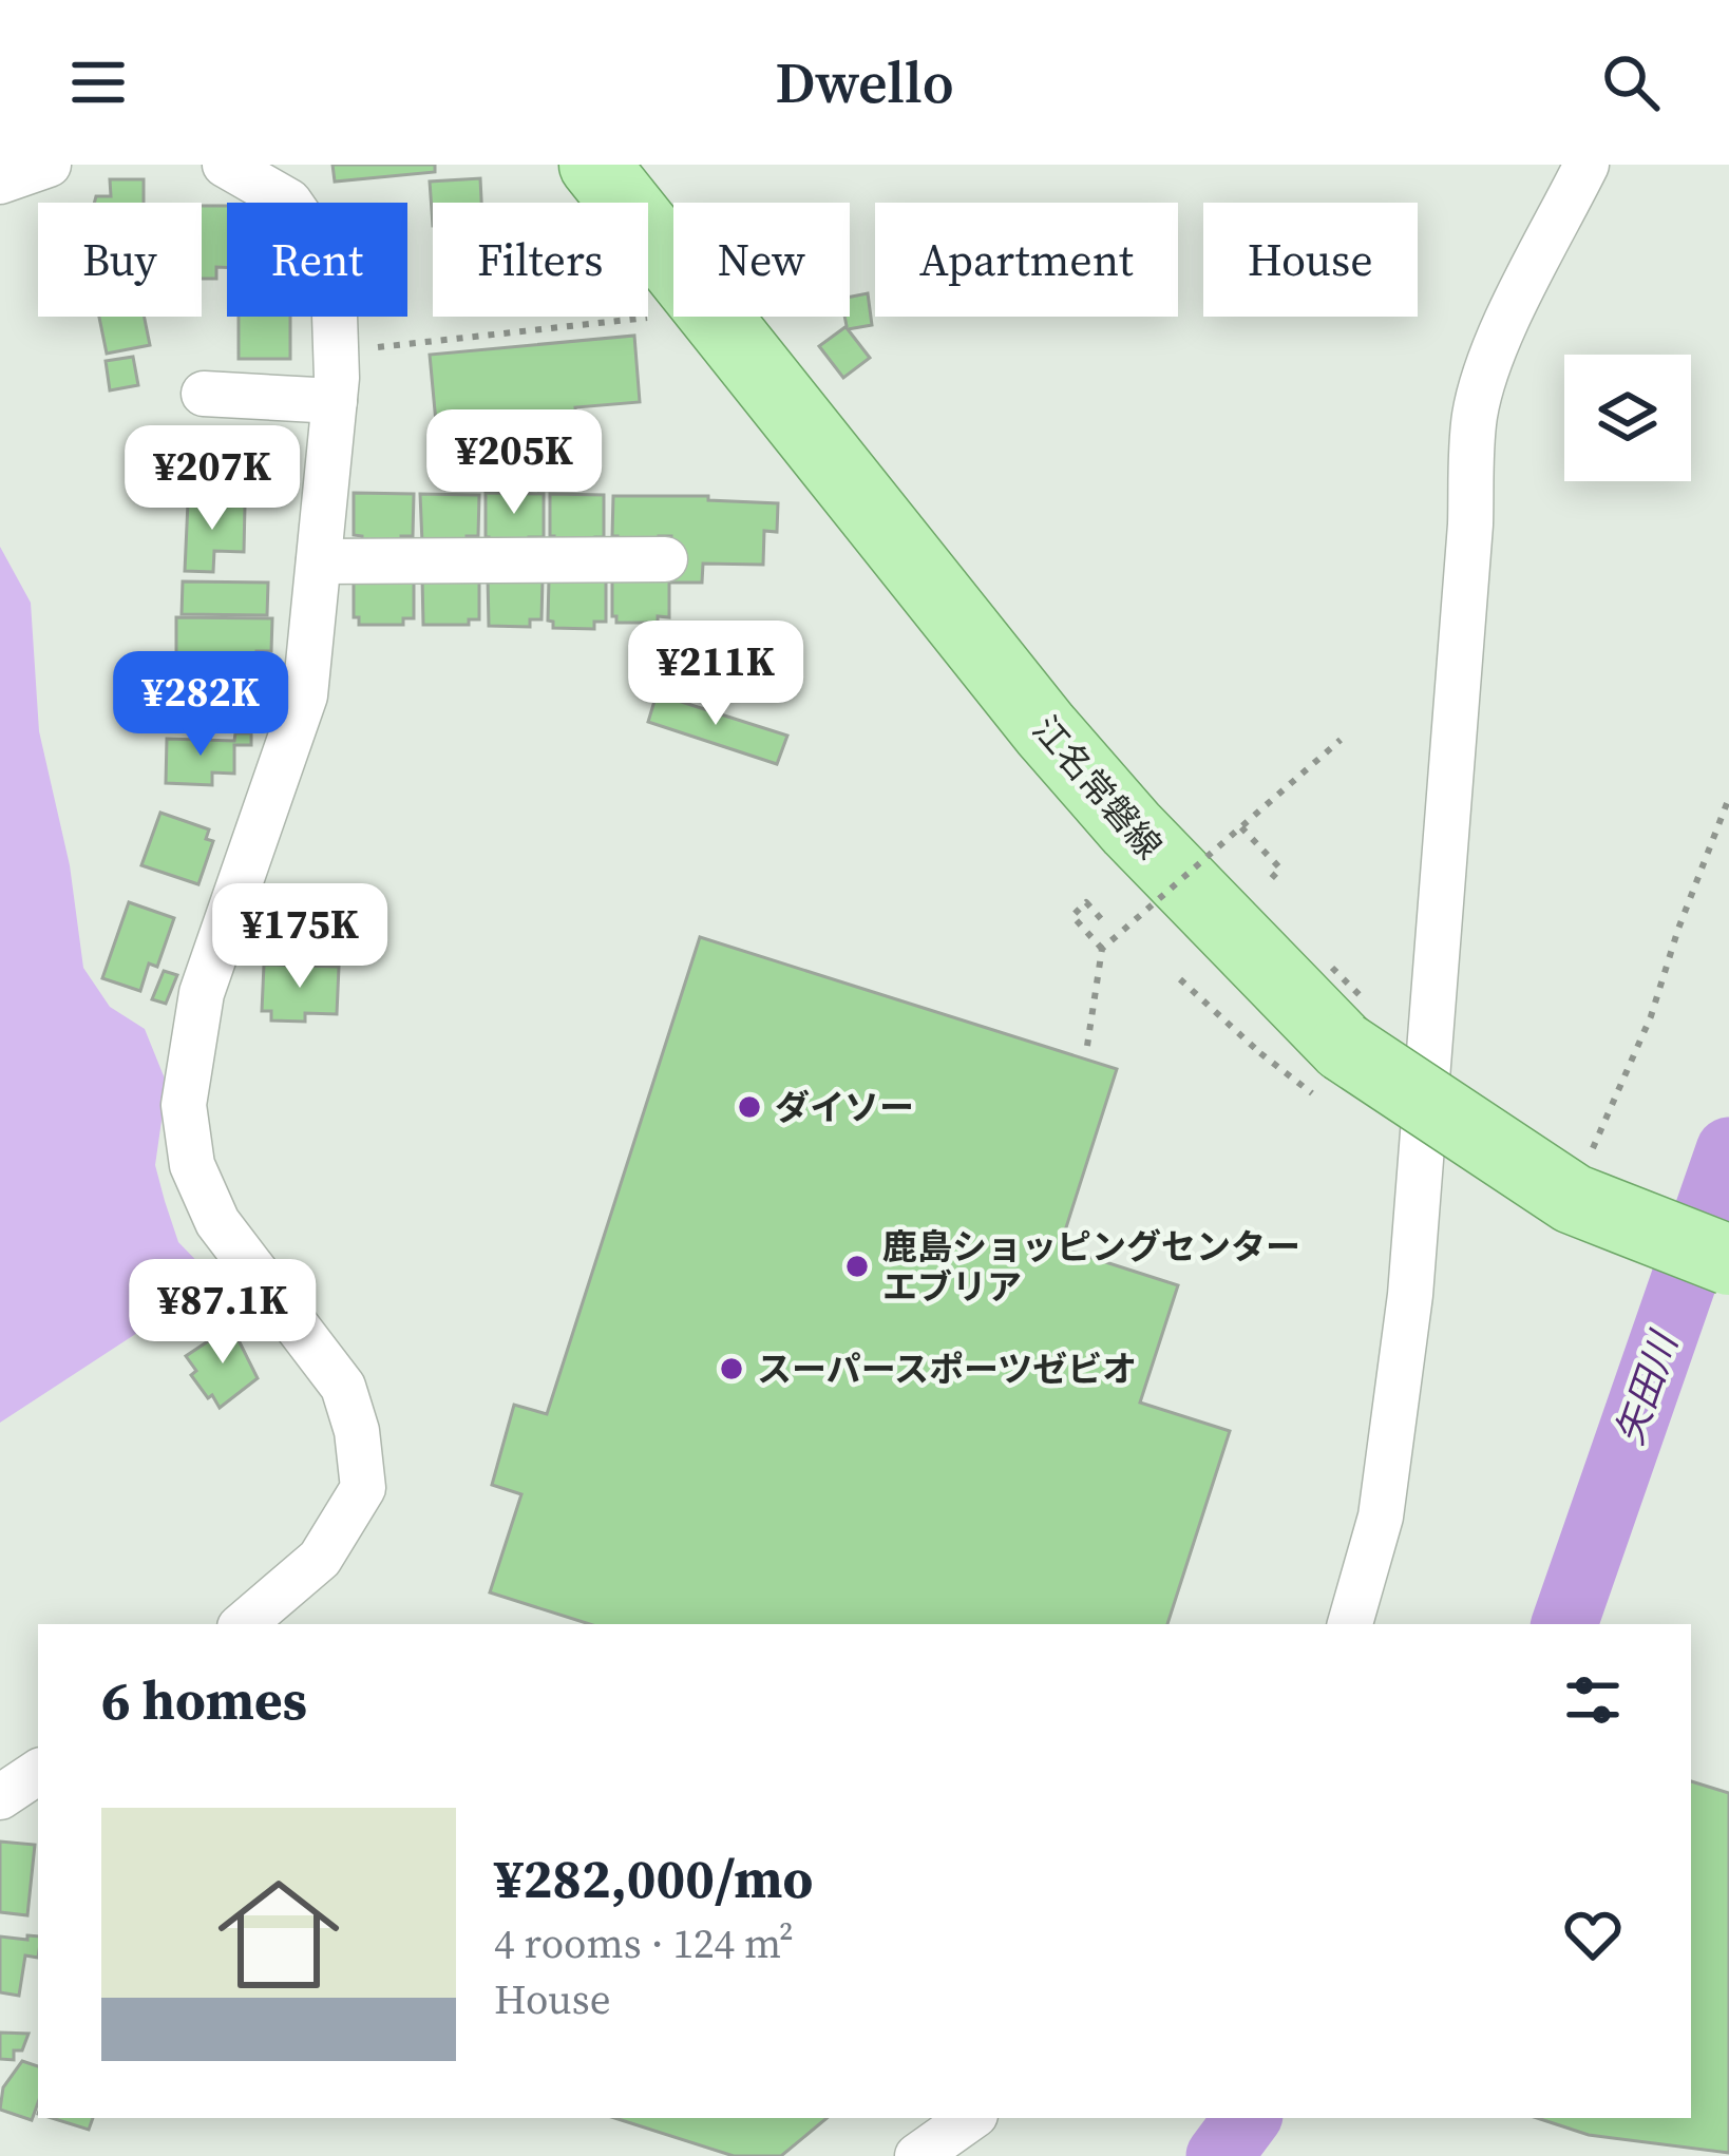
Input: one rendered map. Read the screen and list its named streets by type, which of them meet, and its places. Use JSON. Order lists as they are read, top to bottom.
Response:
{
  "streets": {
    "main road": ["江名常磐線"]
  },
  "water": ["矢田川"],
  "places": ["ダイソー", "鹿島ショッピングセンター エブリア", "スーパースポーツゼビオ"],
  "page": {
    "header": "Dwello",
    "chip": [
      "Buy",
      "Rent",
      "Filters",
      "New",
      "Apartment",
      "House"
    ],
    "price": [
      "¥205K",
      "¥207K",
      "¥211K",
      "¥282K",
      "¥175K",
      "¥87.1K"
    ],
    "heading": "6 homes",
    "list": [
      {
        "name": "¥282,000/mo",
        "note": "4 rooms · 124 m² · House"
      }
    ]
  }
}
